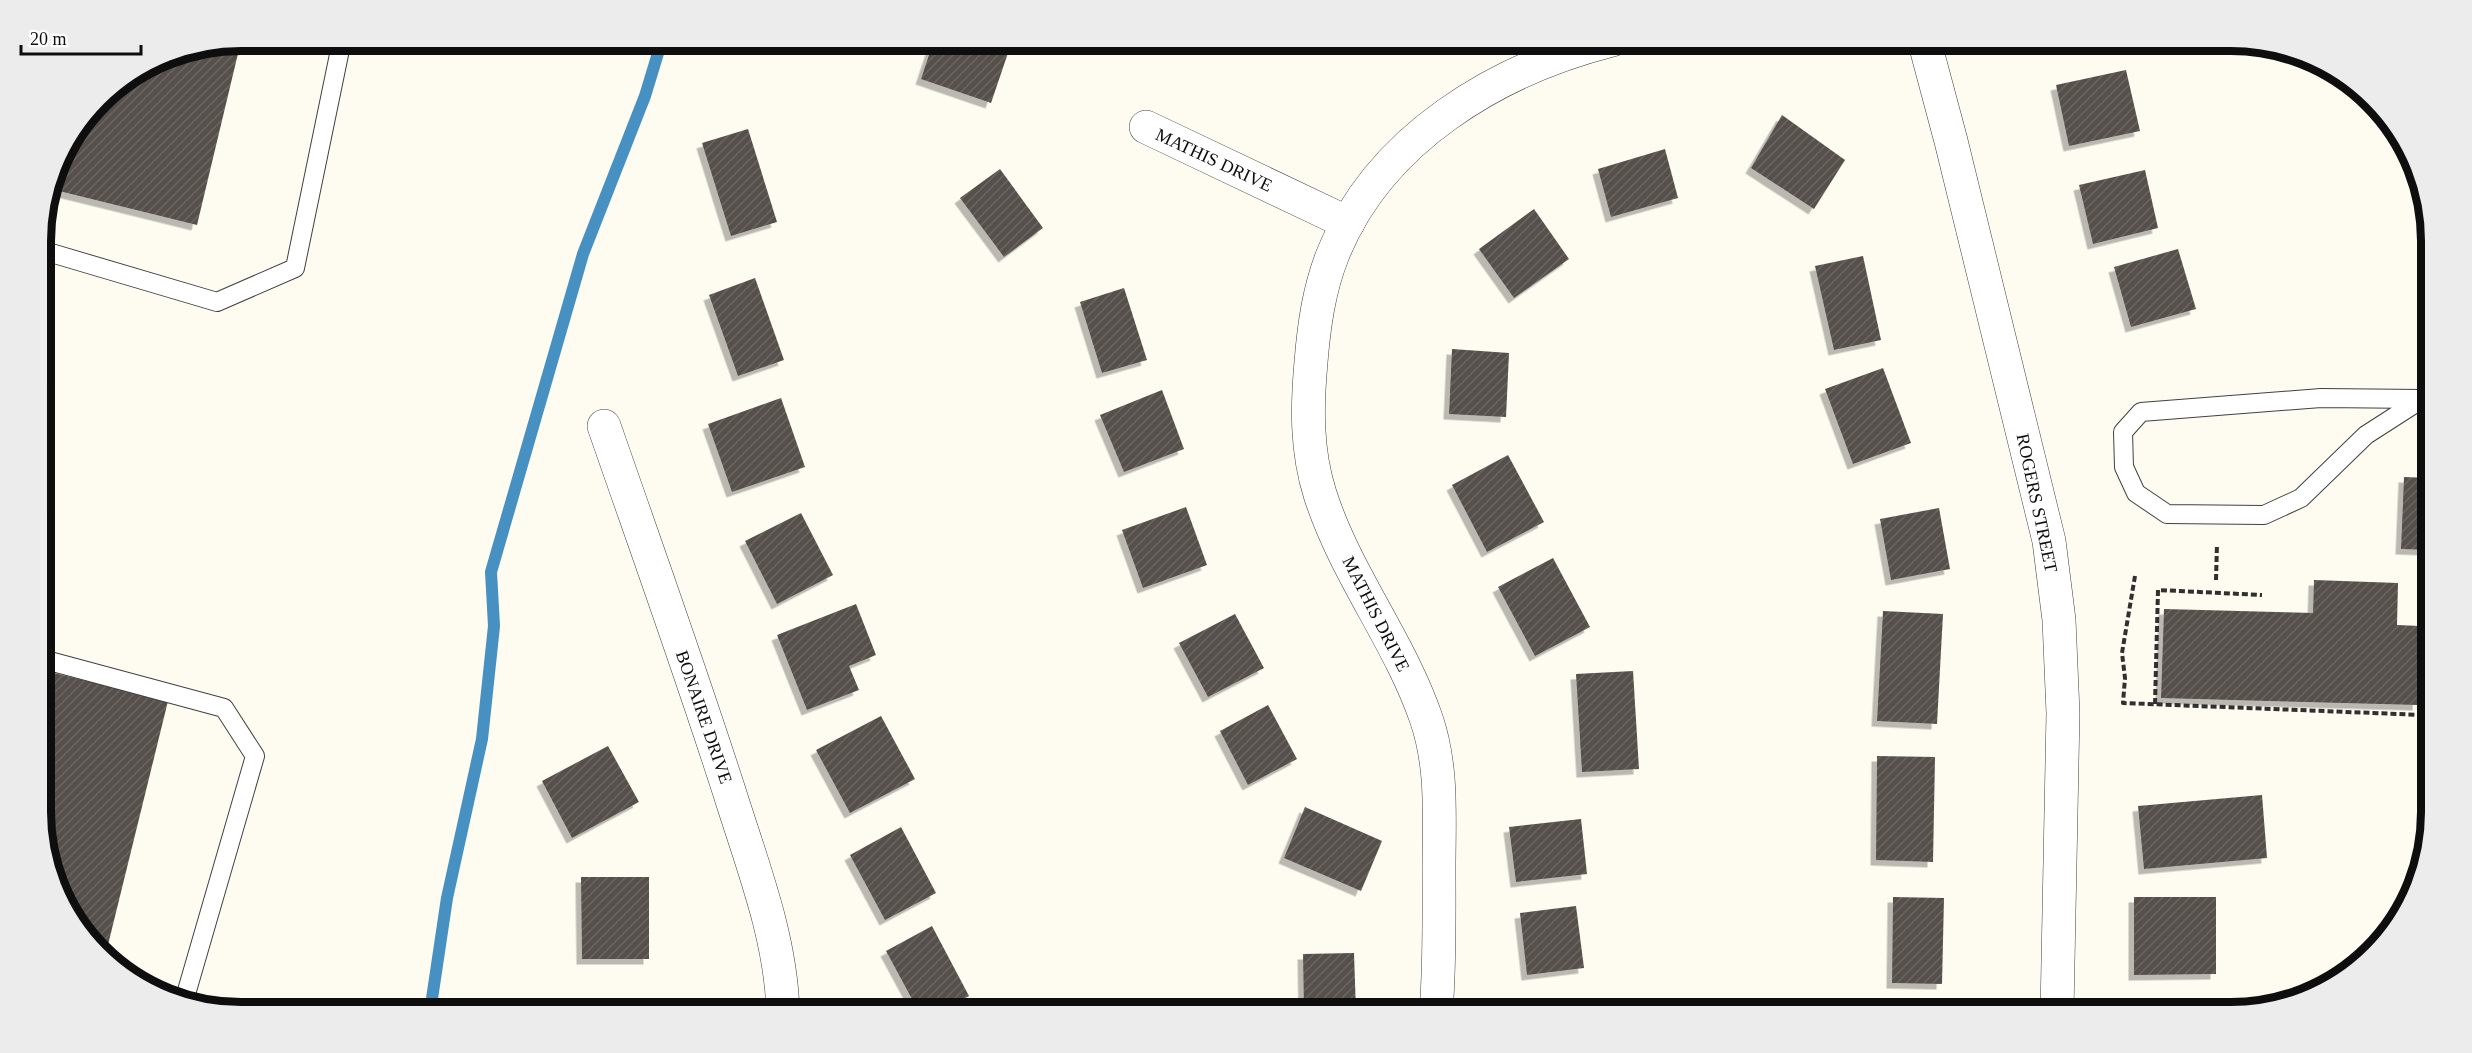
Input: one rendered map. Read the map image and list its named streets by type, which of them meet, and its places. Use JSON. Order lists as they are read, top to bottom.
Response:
{
  "streets": {
    "street": ["MATHIS DRIVE", "ROGERS STREET", "BONAIRE DRIVE"]
  },
  "scale_bar": "20 m"
}
